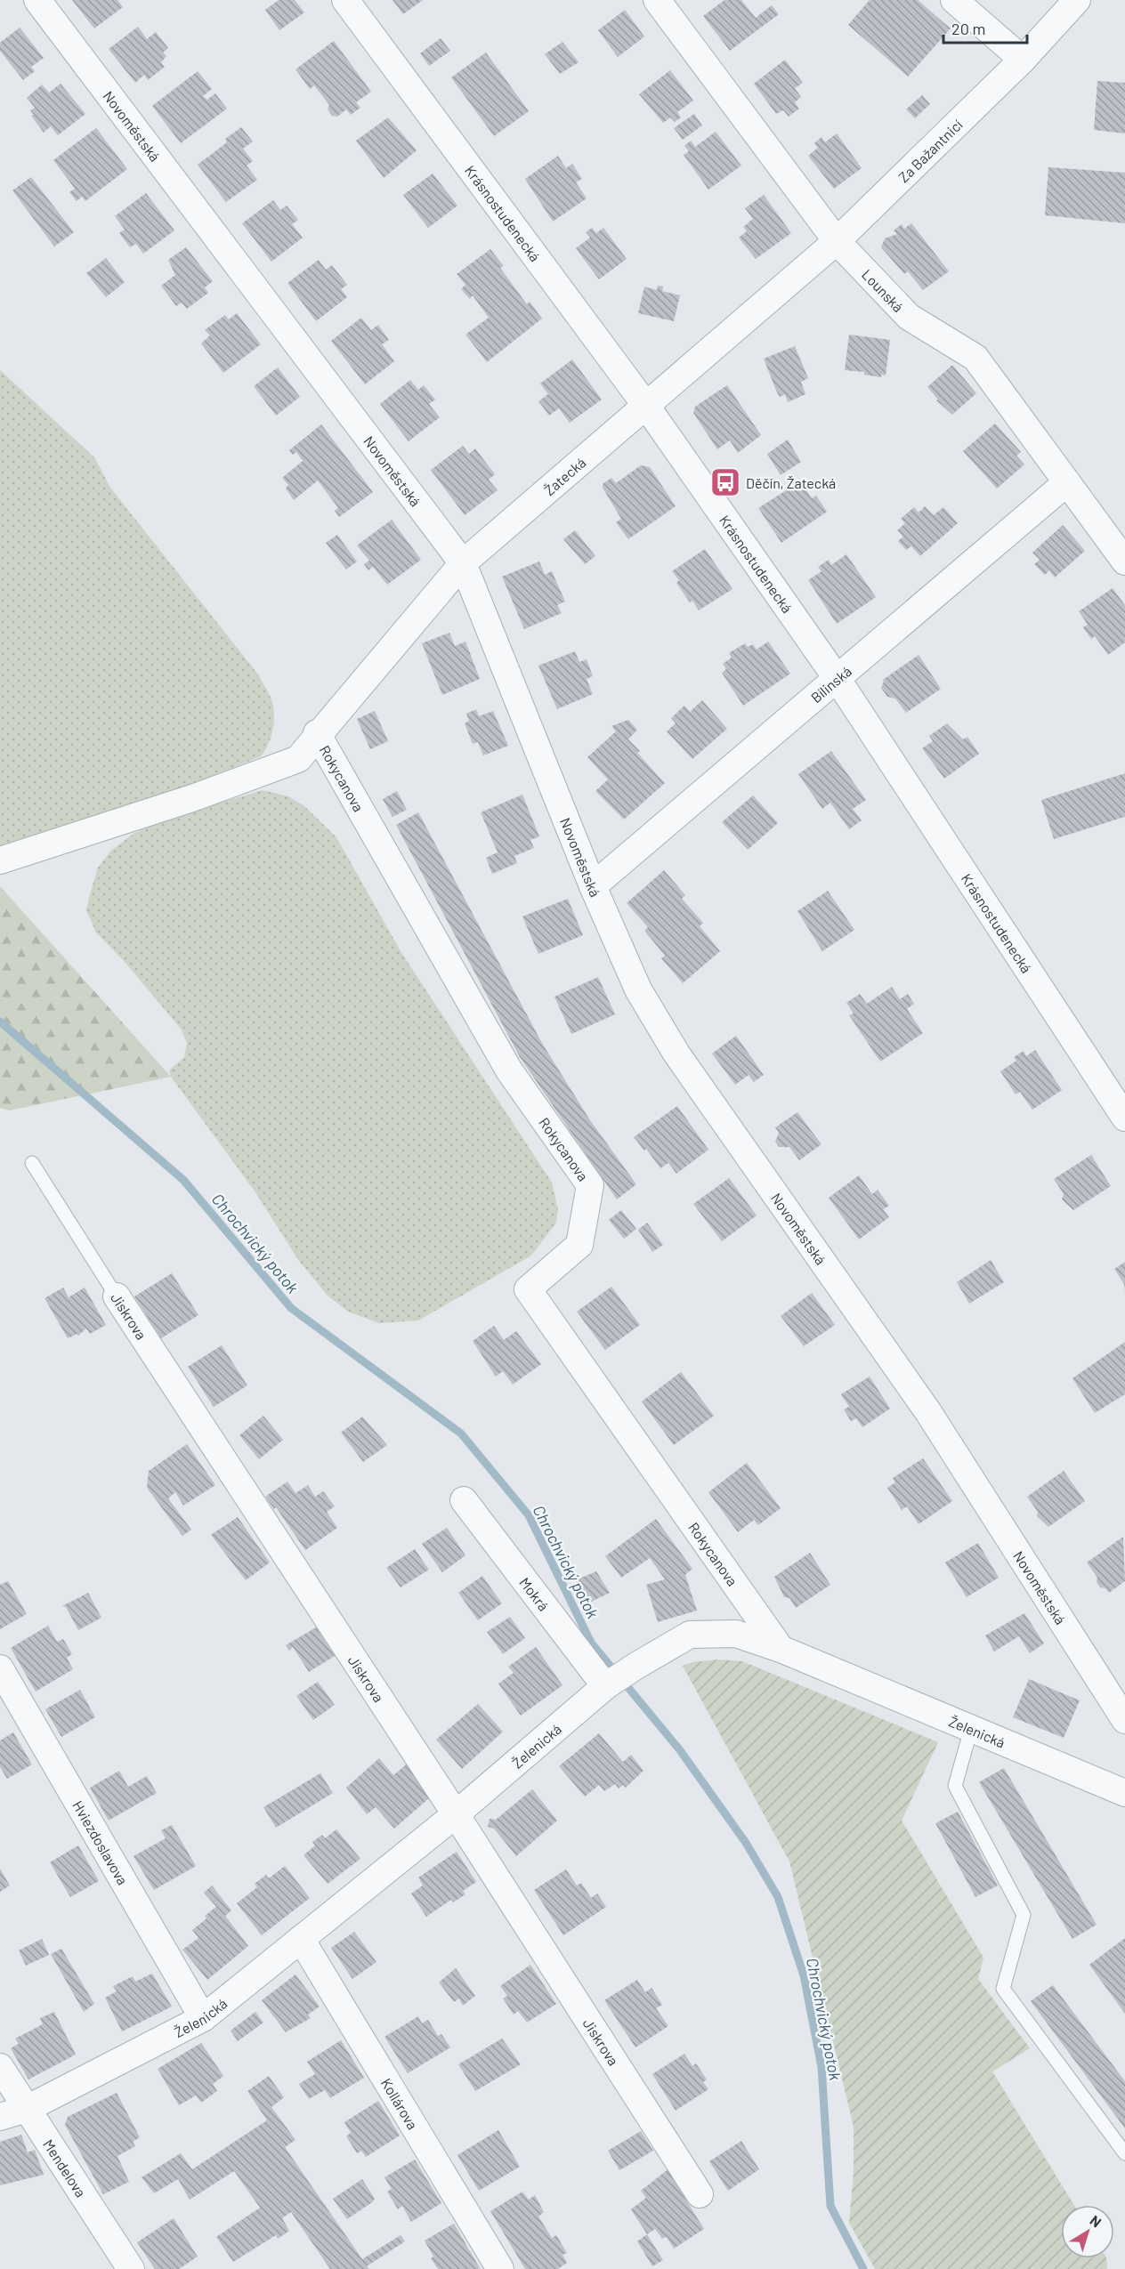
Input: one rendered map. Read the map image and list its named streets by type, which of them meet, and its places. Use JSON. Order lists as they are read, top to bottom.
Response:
{
  "streets": {
    "street": [
      "Novoměstská",
      "Za Bažantnicí",
      "Krásnostudenecká",
      "Lounská",
      "Žatecká",
      "Bílinská",
      "Rokycanova",
      "Jiskrova",
      "Mokrá",
      "Želenická",
      "Hviezdoslavova",
      "Kollárova",
      "Mendelova"
    ]
  },
  "crossings": [
    ["Novoměstská", "Žatecká"],
    ["Novoměstská", "Bílinská"],
    ["Za Bažantnicí", "Lounská"],
    ["Za Bažantnicí", "Žatecká"],
    ["Krásnostudenecká", "Žatecká"],
    ["Krásnostudenecká", "Bílinská"],
    ["Lounská", "Žatecká"],
    ["Lounská", "Bílinská"],
    ["Žatecká", "Rokycanova"],
    ["Rokycanova", "Želenická"],
    ["Jiskrova", "Želenická"],
    ["Mokrá", "Želenická"],
    ["Želenická", "Hviezdoslavova"],
    ["Želenická", "Kollárova"],
    ["Želenická", "Mendelova"]
  ],
  "water": ["Chrochvický potok"],
  "places": {
    "bus stop": ["Děčín, Žatecká"]
  },
  "scale_bar": "20 m",
  "north": "top right"
}
